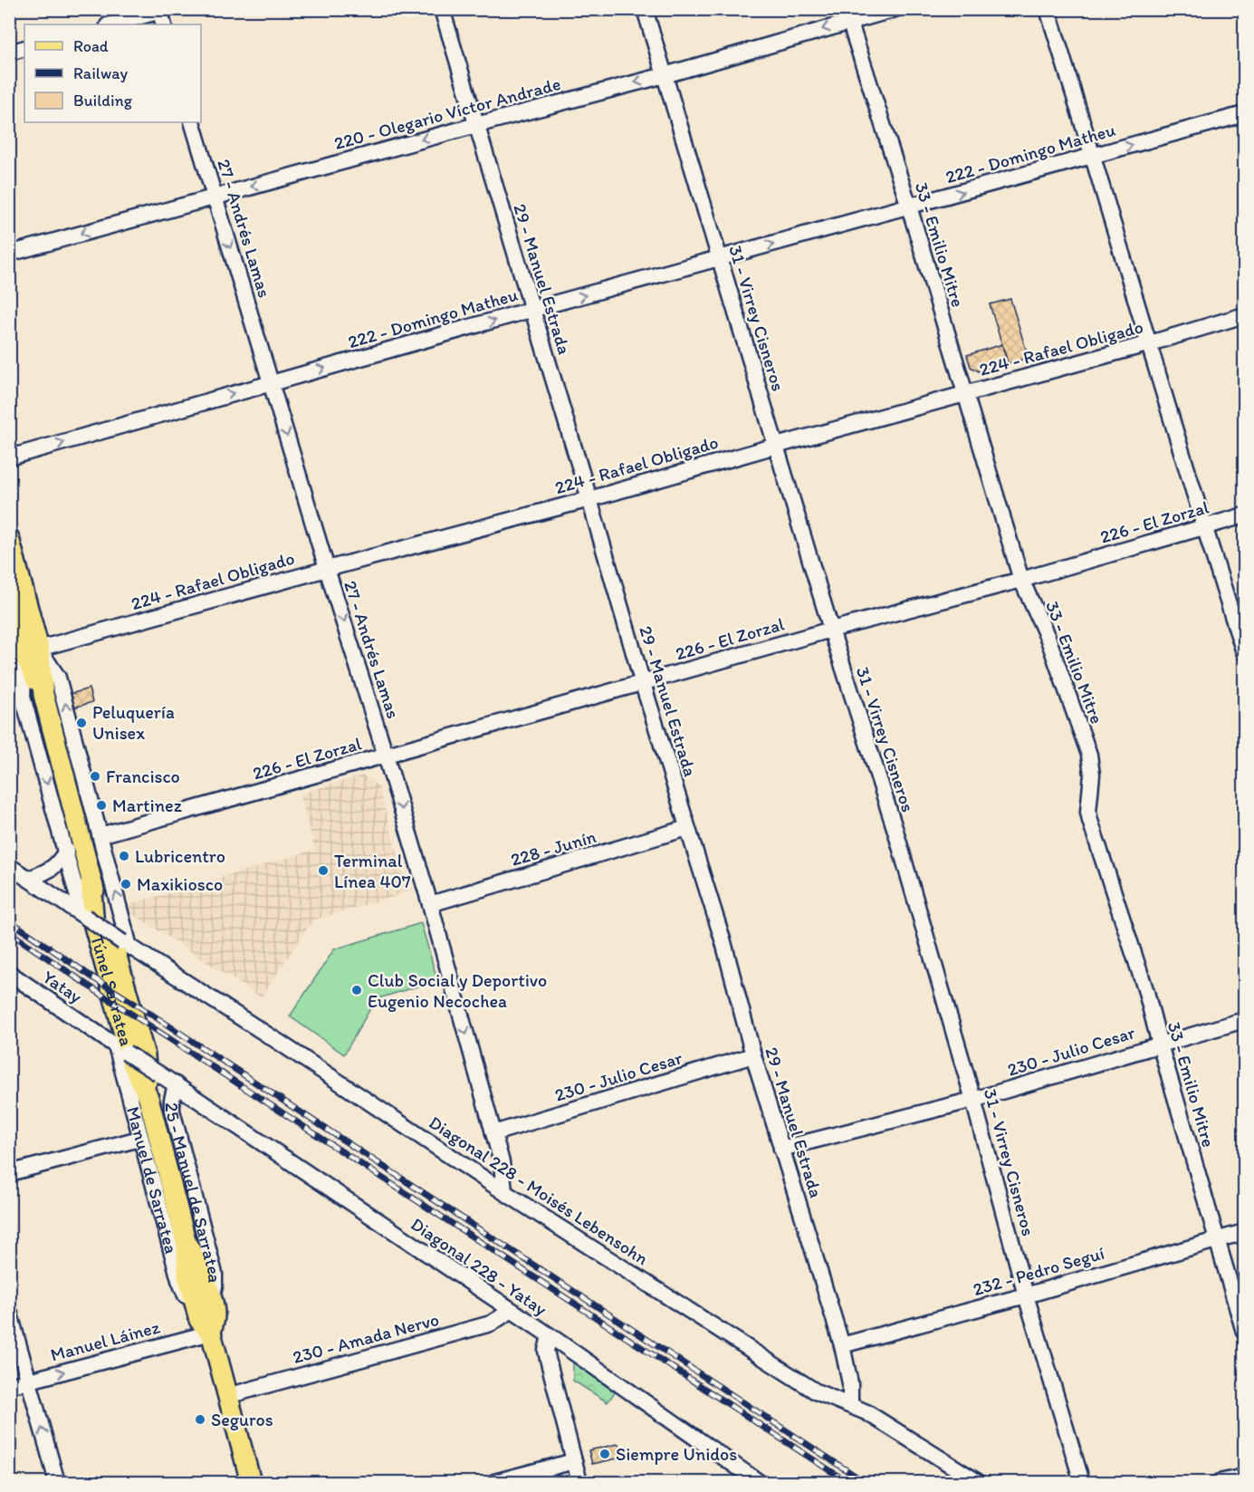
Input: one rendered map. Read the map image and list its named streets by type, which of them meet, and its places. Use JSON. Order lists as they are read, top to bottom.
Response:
{
  "streets": {
    "main road": ["Túnel Sarratea", "Manuel de Sarratea", "25 - Manuel de Sarratea"],
    "street": [
      "220 - Olegario Víctor Andrade",
      "222 - Domingo Matheu",
      "27 - Andrés Lamas",
      "33 - Emilio Mitre",
      "29 - Manuel Estrada",
      "31 - Virrey Cisneros",
      "224 - Rafael Obligado",
      "226 - El Zorzal",
      "228 - Junín",
      "Yatay",
      "230 - Julio Cesar",
      "Diagonal 228 - Moisés Lebensohn",
      "Diagonal 228 - Yatay",
      "232 - Pedro Seguí",
      "230 - Amada Nervo",
      "Manuel Láinez"
    ]
  },
  "crossings": [
    ["220 - Olegario Víctor Andrade", "27 - Andrés Lamas"],
    ["220 - Olegario Víctor Andrade", "33 - Emilio Mitre"],
    ["220 - Olegario Víctor Andrade", "29 - Manuel Estrada"],
    ["220 - Olegario Víctor Andrade", "31 - Virrey Cisneros"],
    ["222 - Domingo Matheu", "27 - Andrés Lamas"],
    ["222 - Domingo Matheu", "33 - Emilio Mitre"],
    ["222 - Domingo Matheu", "29 - Manuel Estrada"],
    ["222 - Domingo Matheu", "31 - Virrey Cisneros"],
    ["27 - Andrés Lamas", "224 - Rafael Obligado"],
    ["27 - Andrés Lamas", "226 - El Zorzal"],
    ["27 - Andrés Lamas", "228 - Junín"],
    ["27 - Andrés Lamas", "230 - Julio Cesar"],
    ["27 - Andrés Lamas", "Diagonal 228 - Moisés Lebensohn"],
    ["33 - Emilio Mitre", "224 - Rafael Obligado"],
    ["33 - Emilio Mitre", "226 - El Zorzal"],
    ["33 - Emilio Mitre", "230 - Julio Cesar"],
    ["33 - Emilio Mitre", "232 - Pedro Seguí"],
    ["29 - Manuel Estrada", "224 - Rafael Obligado"],
    ["29 - Manuel Estrada", "226 - El Zorzal"],
    ["29 - Manuel Estrada", "228 - Junín"],
    ["29 - Manuel Estrada", "230 - Julio Cesar"],
    ["29 - Manuel Estrada", "Diagonal 228 - Moisés Lebensohn"],
    ["29 - Manuel Estrada", "232 - Pedro Seguí"],
    ["31 - Virrey Cisneros", "224 - Rafael Obligado"],
    ["31 - Virrey Cisneros", "226 - El Zorzal"],
    ["31 - Virrey Cisneros", "230 - Julio Cesar"],
    ["31 - Virrey Cisneros", "232 - Pedro Seguí"],
    ["224 - Rafael Obligado", "Túnel Sarratea"],
    ["Yatay", "Manuel de Sarratea"],
    ["Yatay", "25 - Manuel de Sarratea"],
    ["Yatay", "Diagonal 228 - Yatay"],
    ["Túnel Sarratea", "Manuel de Sarratea"],
    ["Manuel de Sarratea", "25 - Manuel de Sarratea"],
    ["25 - Manuel de Sarratea", "Diagonal 228 - Yatay"],
    ["25 - Manuel de Sarratea", "Manuel Láinez"],
    ["Diagonal 228 - Yatay", "230 - Amada Nervo"]
  ],
  "one_way": [
    "220 - Olegario Víctor Andrade",
    "222 - Domingo Matheu",
    "27 - Andrés Lamas",
    "Manuel Láinez"
  ],
  "places": [
    "Peluquería Unisex",
    "Francisco",
    "Martinez",
    "Lubricentro",
    "Terminal Línea 407",
    "Maxikiosco",
    "Club Social y Deportivo Eugenio Necochea",
    "Seguros",
    "Siempre Unidos"
  ],
  "legend": ["Road", "Railway", "Building"]
}
